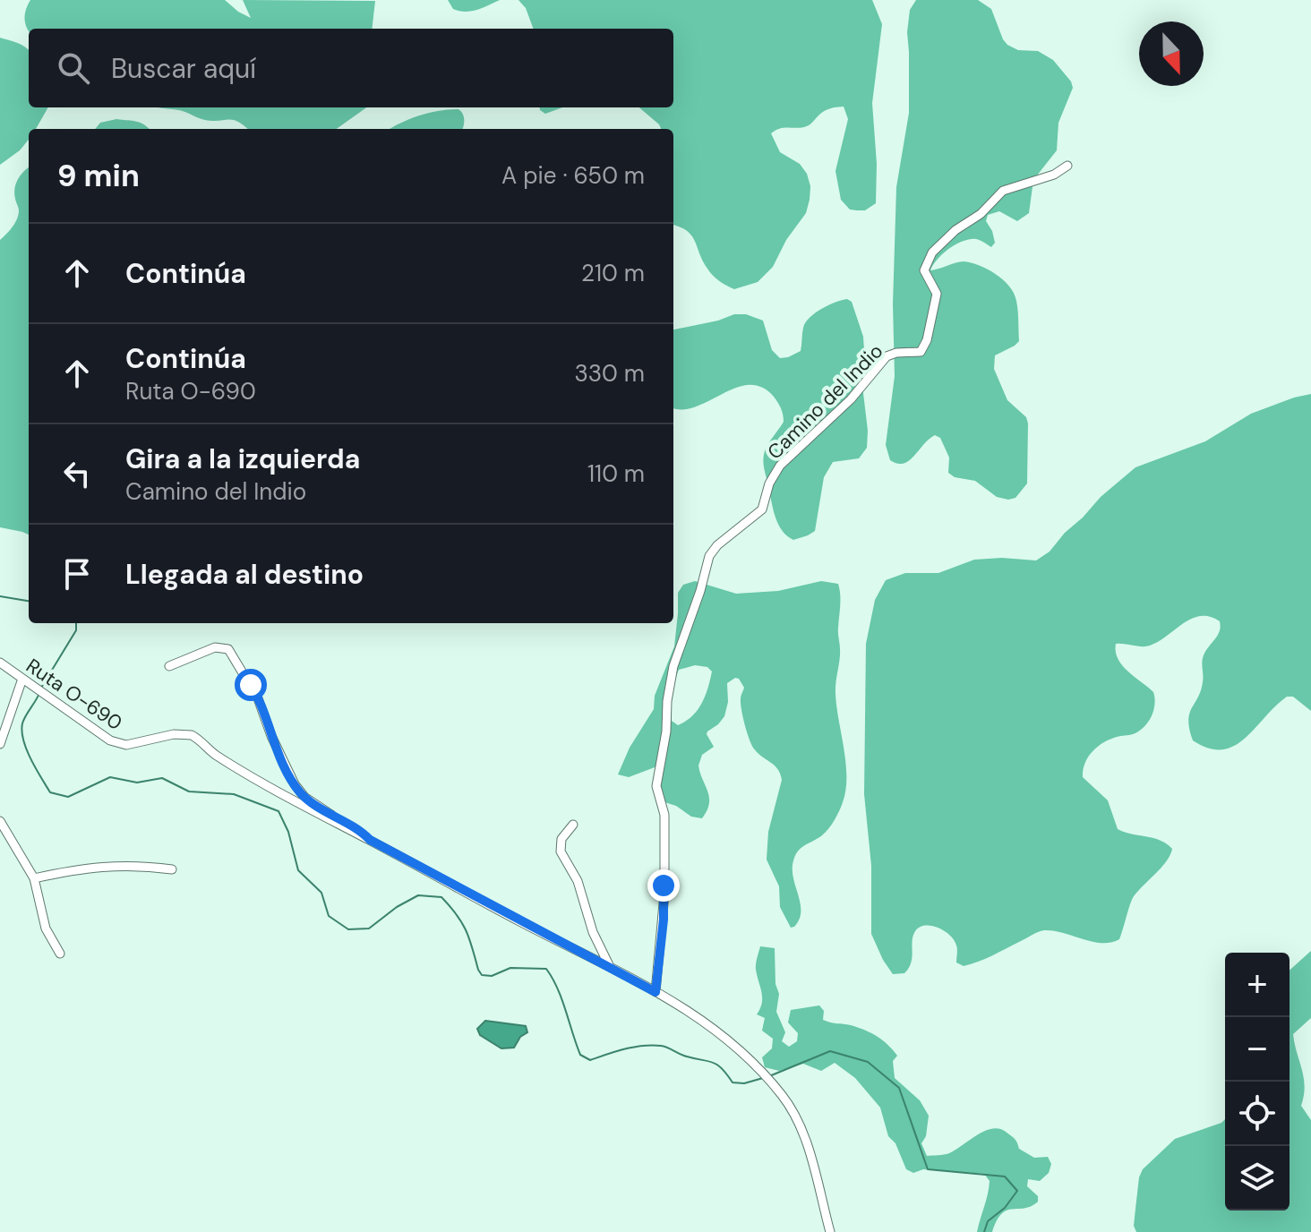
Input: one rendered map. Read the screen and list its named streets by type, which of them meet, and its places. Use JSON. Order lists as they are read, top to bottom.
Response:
{
  "streets": {
    "street": ["Camino del Indio", "Ruta O-690"]
  },
  "crossings": [
    ["Camino del Indio", "Ruta O-690"]
  ],
  "north": "bottom",
  "page": {
    "search": "Buscar aquí",
    "heading": ["9 min", "A pie · 650 m"],
    "list": [
      ["Continúa", "210 m"],
      ["Continúa", "Ruta O-690", "330 m"],
      ["Gira a la izquierda", "Camino del Indio", "110 m"],
      "Llegada al destino"
    ],
    "map_buttons": ["+", "−"]
  }
}
